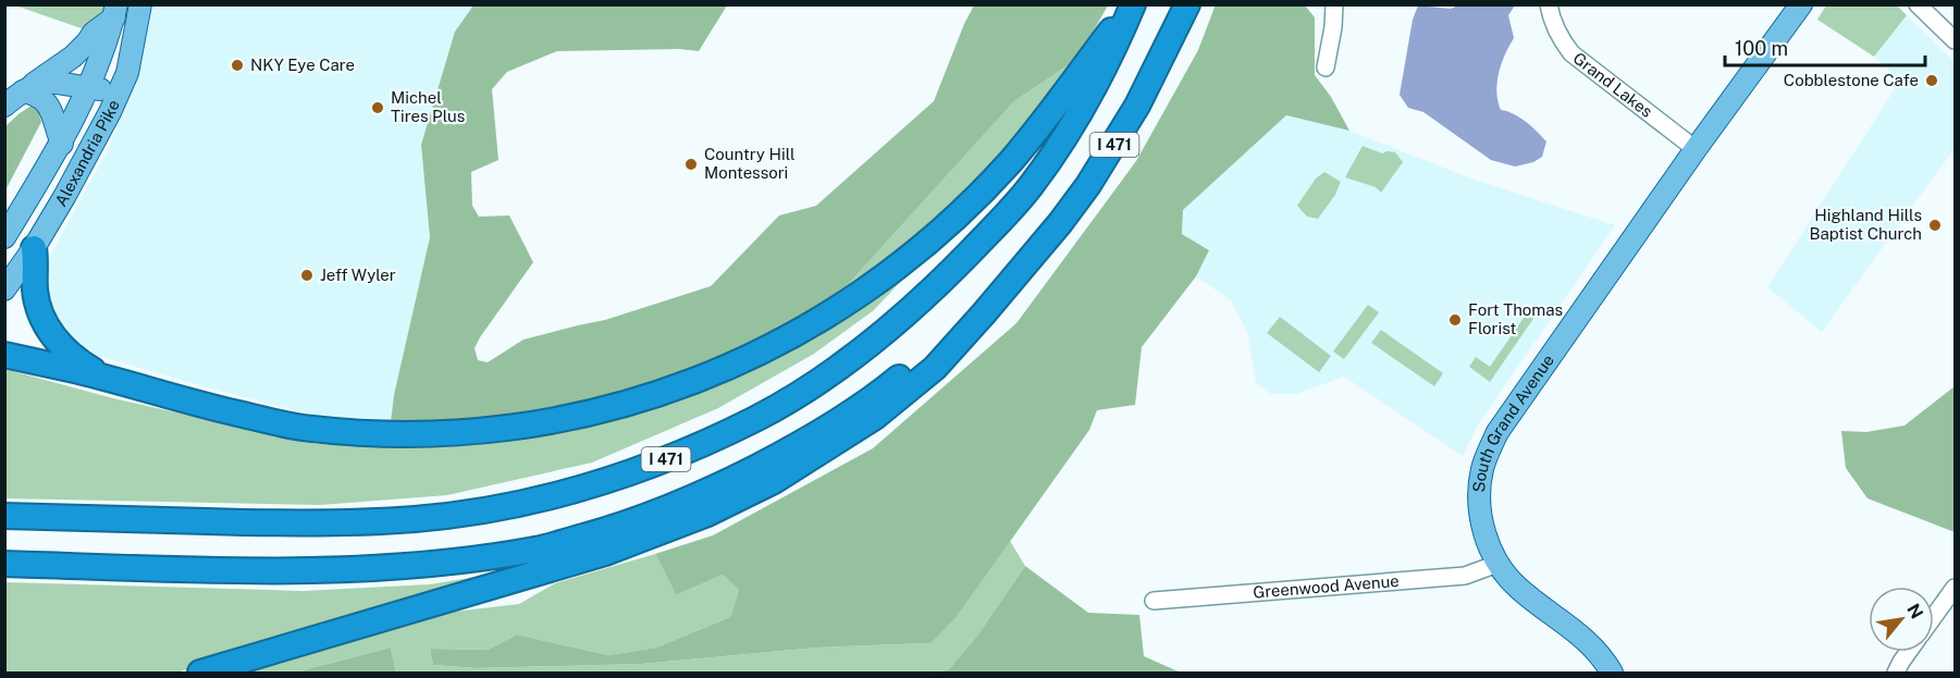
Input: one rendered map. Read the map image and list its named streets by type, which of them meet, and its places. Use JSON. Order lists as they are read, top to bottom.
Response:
{
  "streets": {
    "highway": ["I 471"],
    "main road": ["Alexandria Pike", "South Grand Avenue"],
    "street": ["Grand Lakes", "Greenwood Avenue"]
  },
  "crossings": [
    ["Grand Lakes", "South Grand Avenue"],
    ["South Grand Avenue", "Greenwood Avenue"]
  ],
  "places": [
    "NKY Eye Care",
    "Cobblestone Cafe",
    "Michel Tires Plus",
    "Country Hill Montessori",
    "Highland Hills Baptist Church",
    "Jeff Wyler",
    "Fort Thomas Florist"
  ],
  "scale_bar": "100 m",
  "north": "top right"
}
